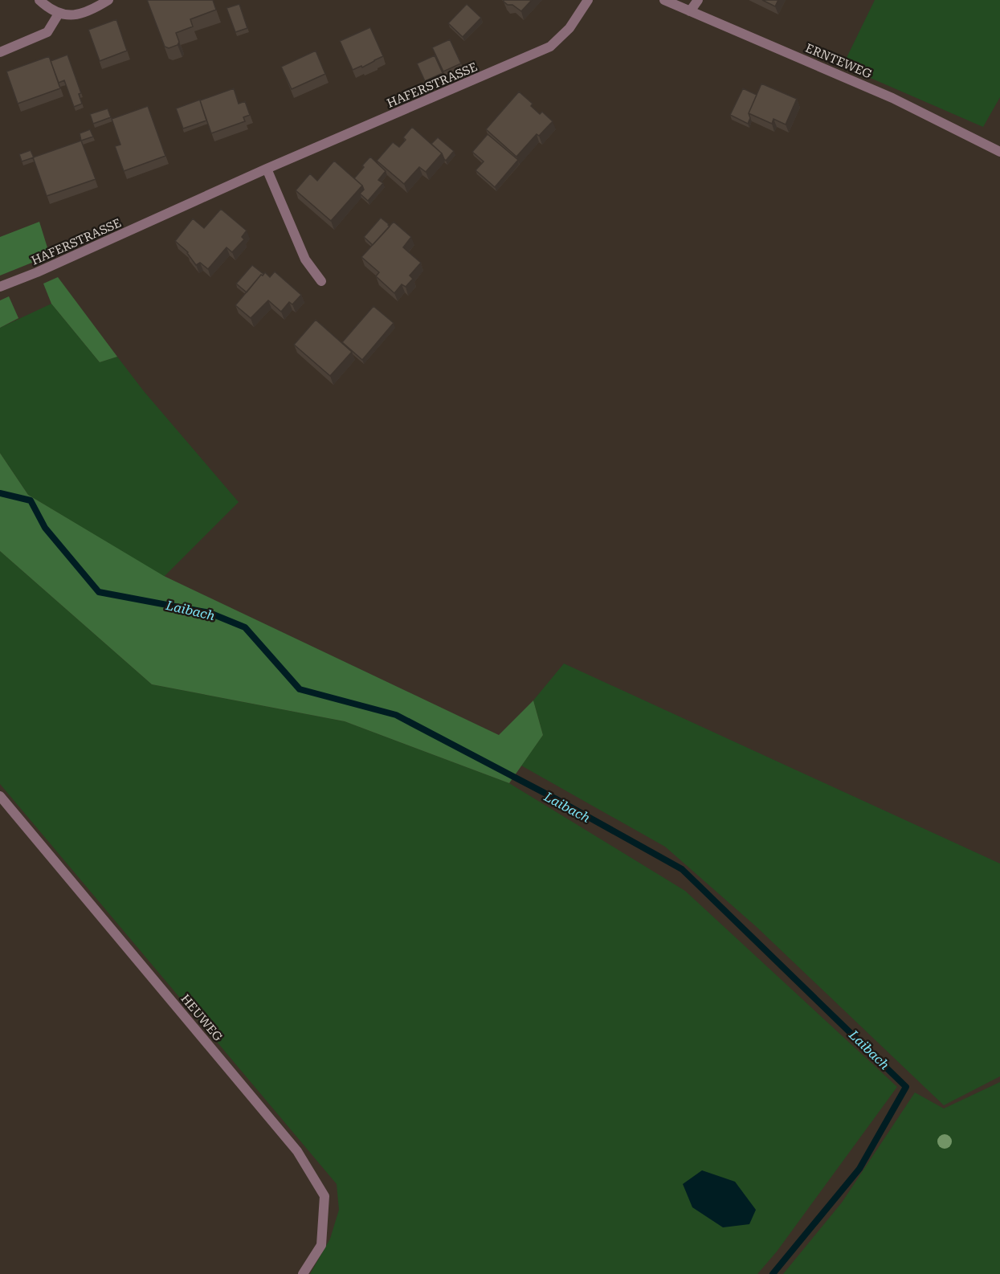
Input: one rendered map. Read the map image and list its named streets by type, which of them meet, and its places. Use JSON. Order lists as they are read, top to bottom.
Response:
{
  "streets": {
    "street": ["ERNTEWEG", "HAFERSTRASSE", "HEUWEG"]
  },
  "water": ["Laibach"]
}
